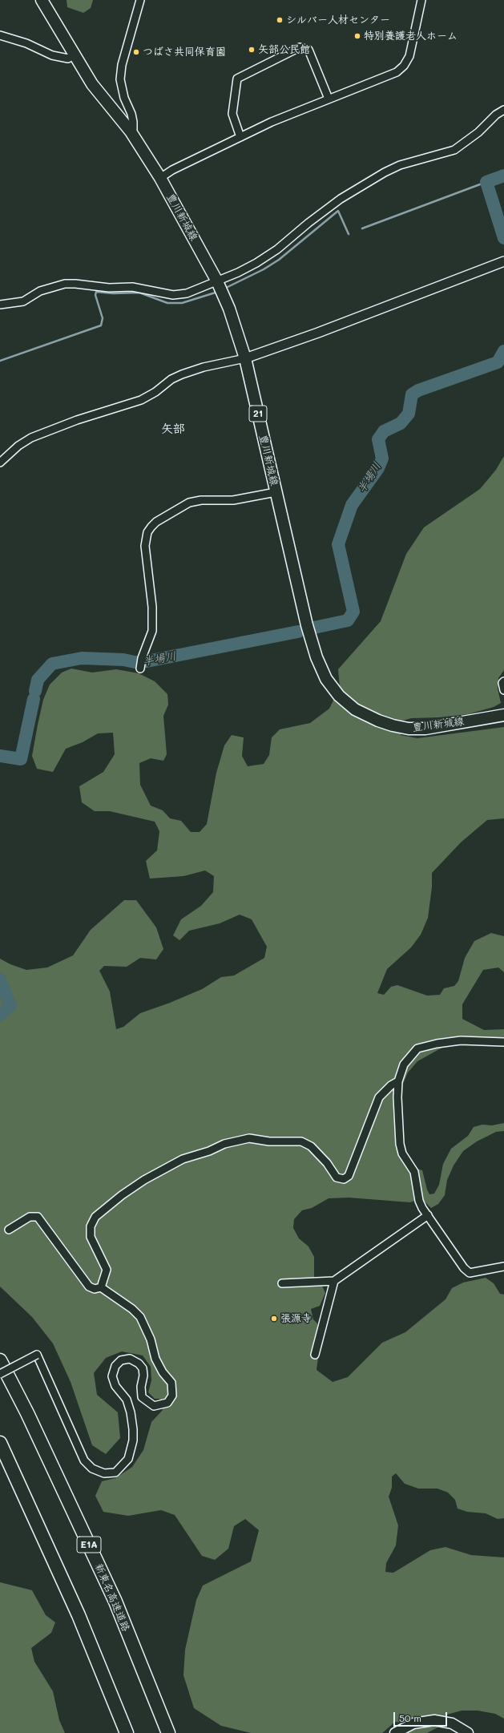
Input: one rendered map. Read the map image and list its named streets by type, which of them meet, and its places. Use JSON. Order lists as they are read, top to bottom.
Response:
{
  "streets": {
    "highway": ["E1A", "新東名高速道路"],
    "main road": ["豊川新城線", "21"]
  },
  "districts": ["矢部"],
  "water": ["半場川"],
  "places": [
    "シルバー人材センター",
    "特別養護老人ホーム",
    "矢部公民館",
    "つばさ共同保育園",
    "張源寺"
  ],
  "scale_bar": "50 m"
}
